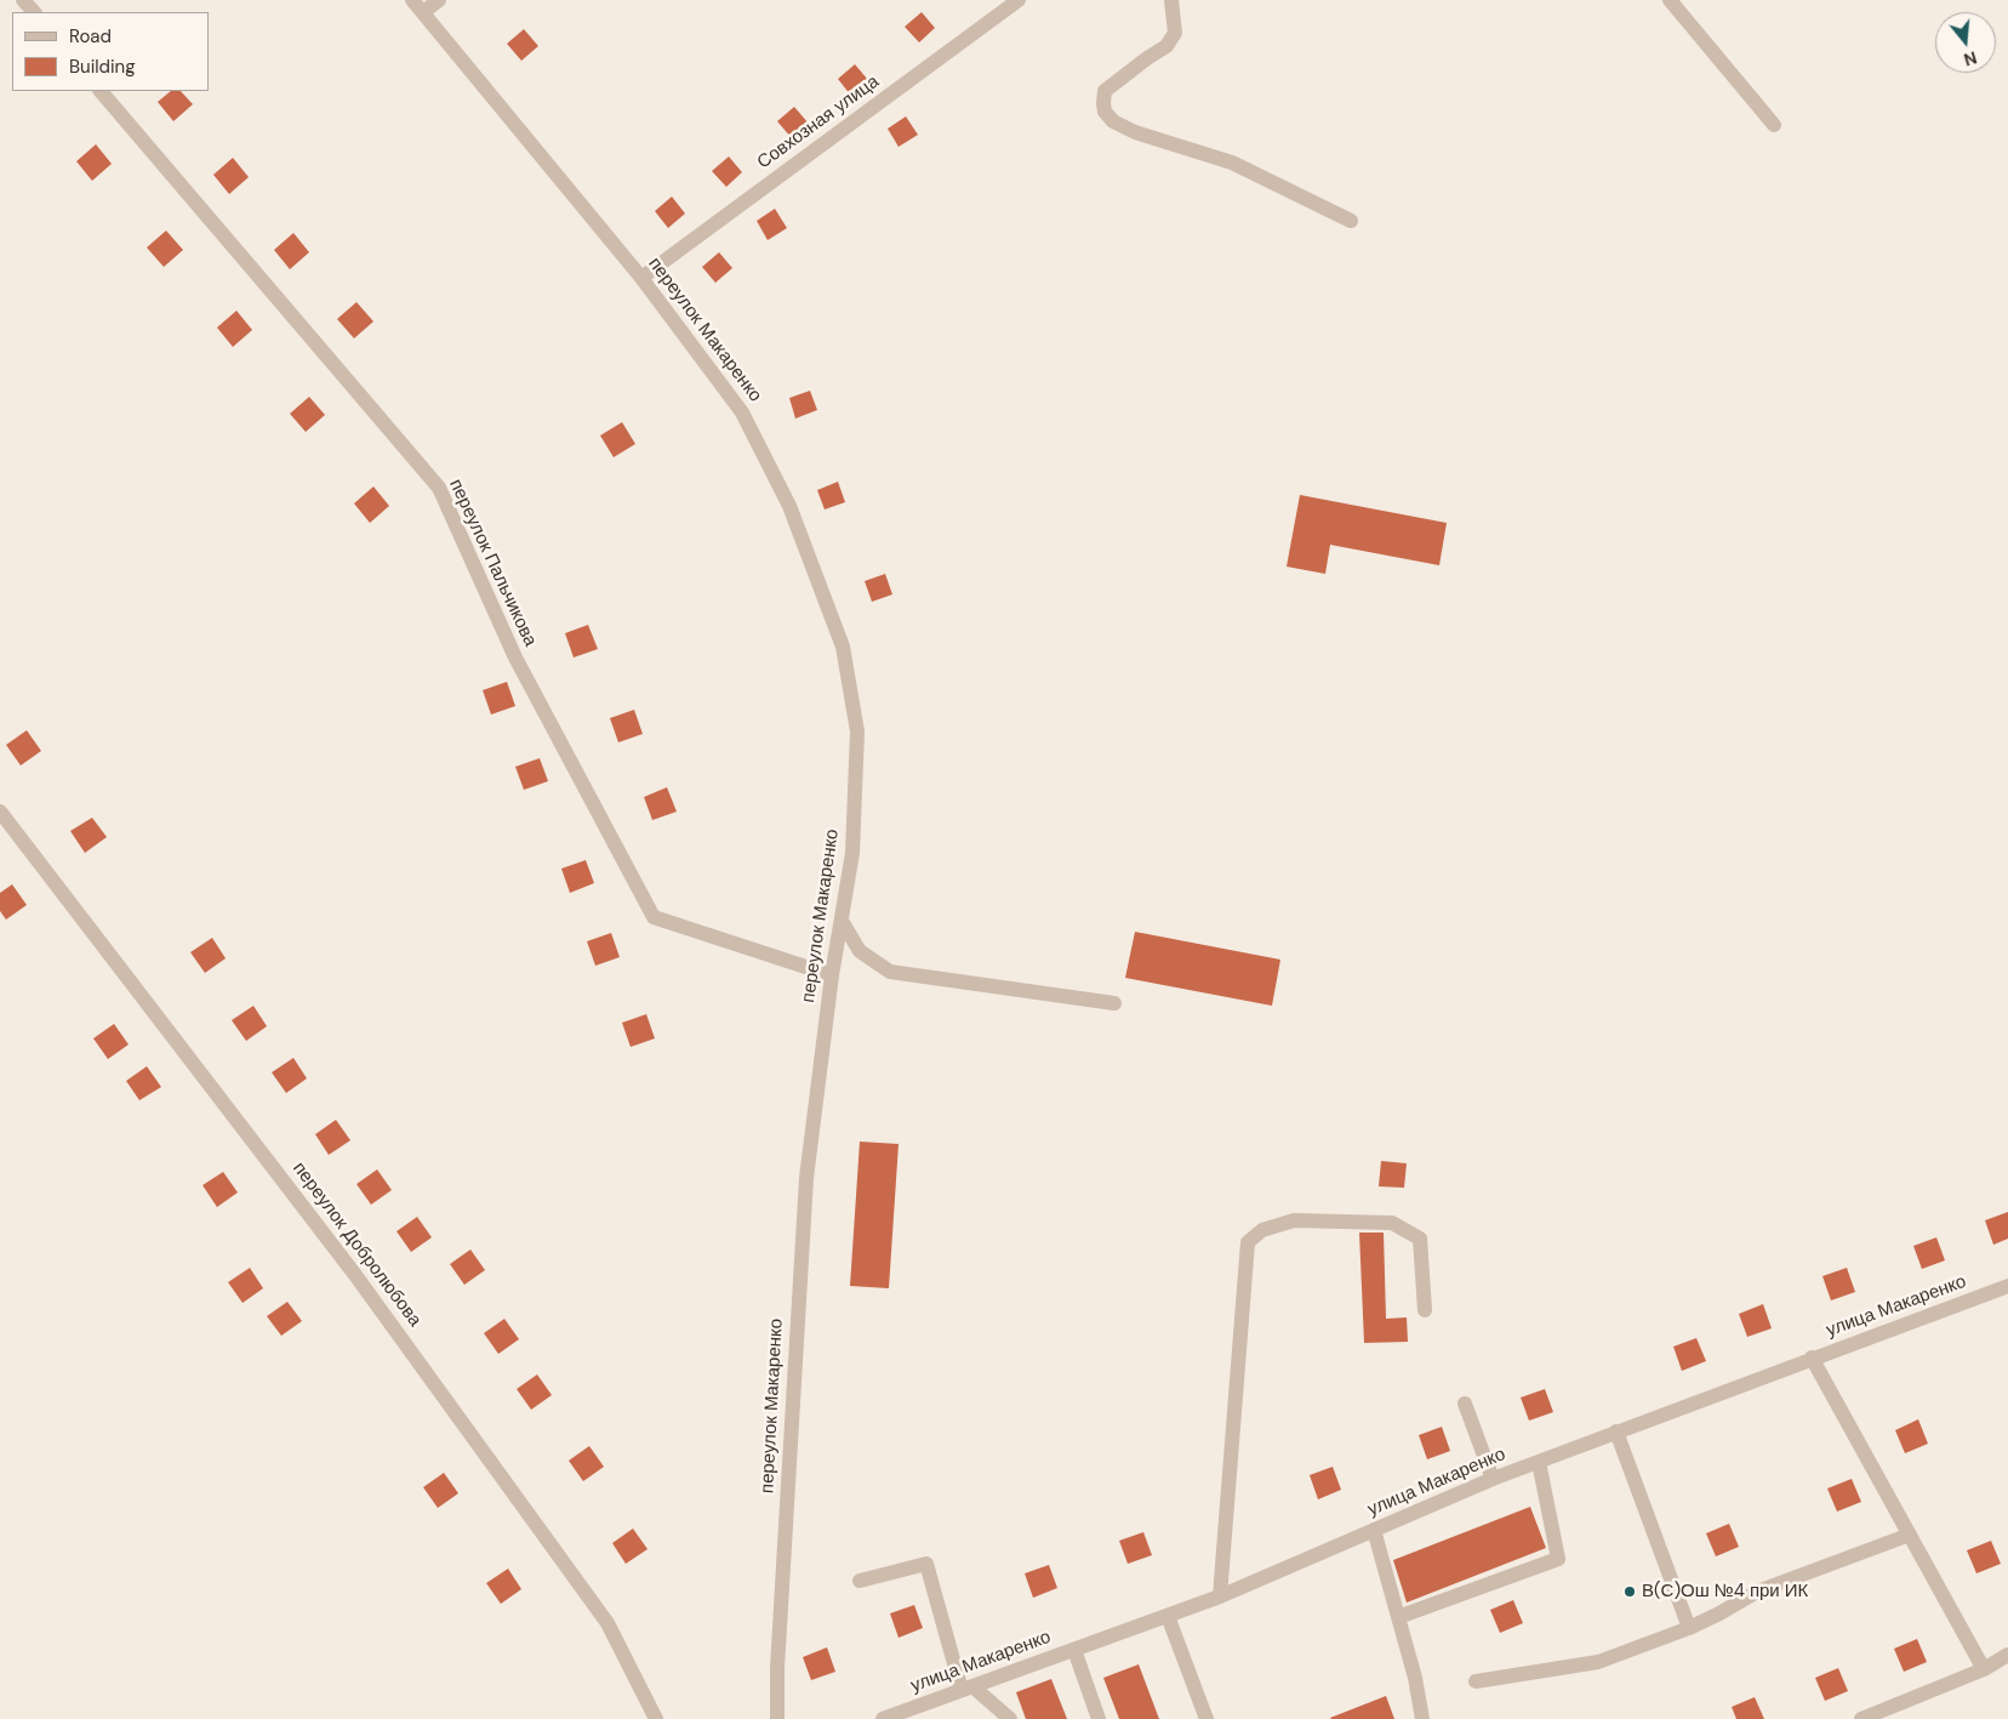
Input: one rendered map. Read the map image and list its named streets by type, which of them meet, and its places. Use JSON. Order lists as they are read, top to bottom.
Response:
{
  "streets": {
    "street": [
      "Совхозная улица",
      "переулок Макаренко",
      "переулок Пальчикова",
      "переулок Добролюбова",
      "улица Макаренко"
    ]
  },
  "crossings": [
    ["Совхозная улица", "переулок Макаренко"],
    ["переулок Макаренко", "переулок Пальчикова"]
  ],
  "places": ["В(С)Ош №4 при ИК"],
  "legend": ["Road", "Building"],
  "north": "bottom"
}
